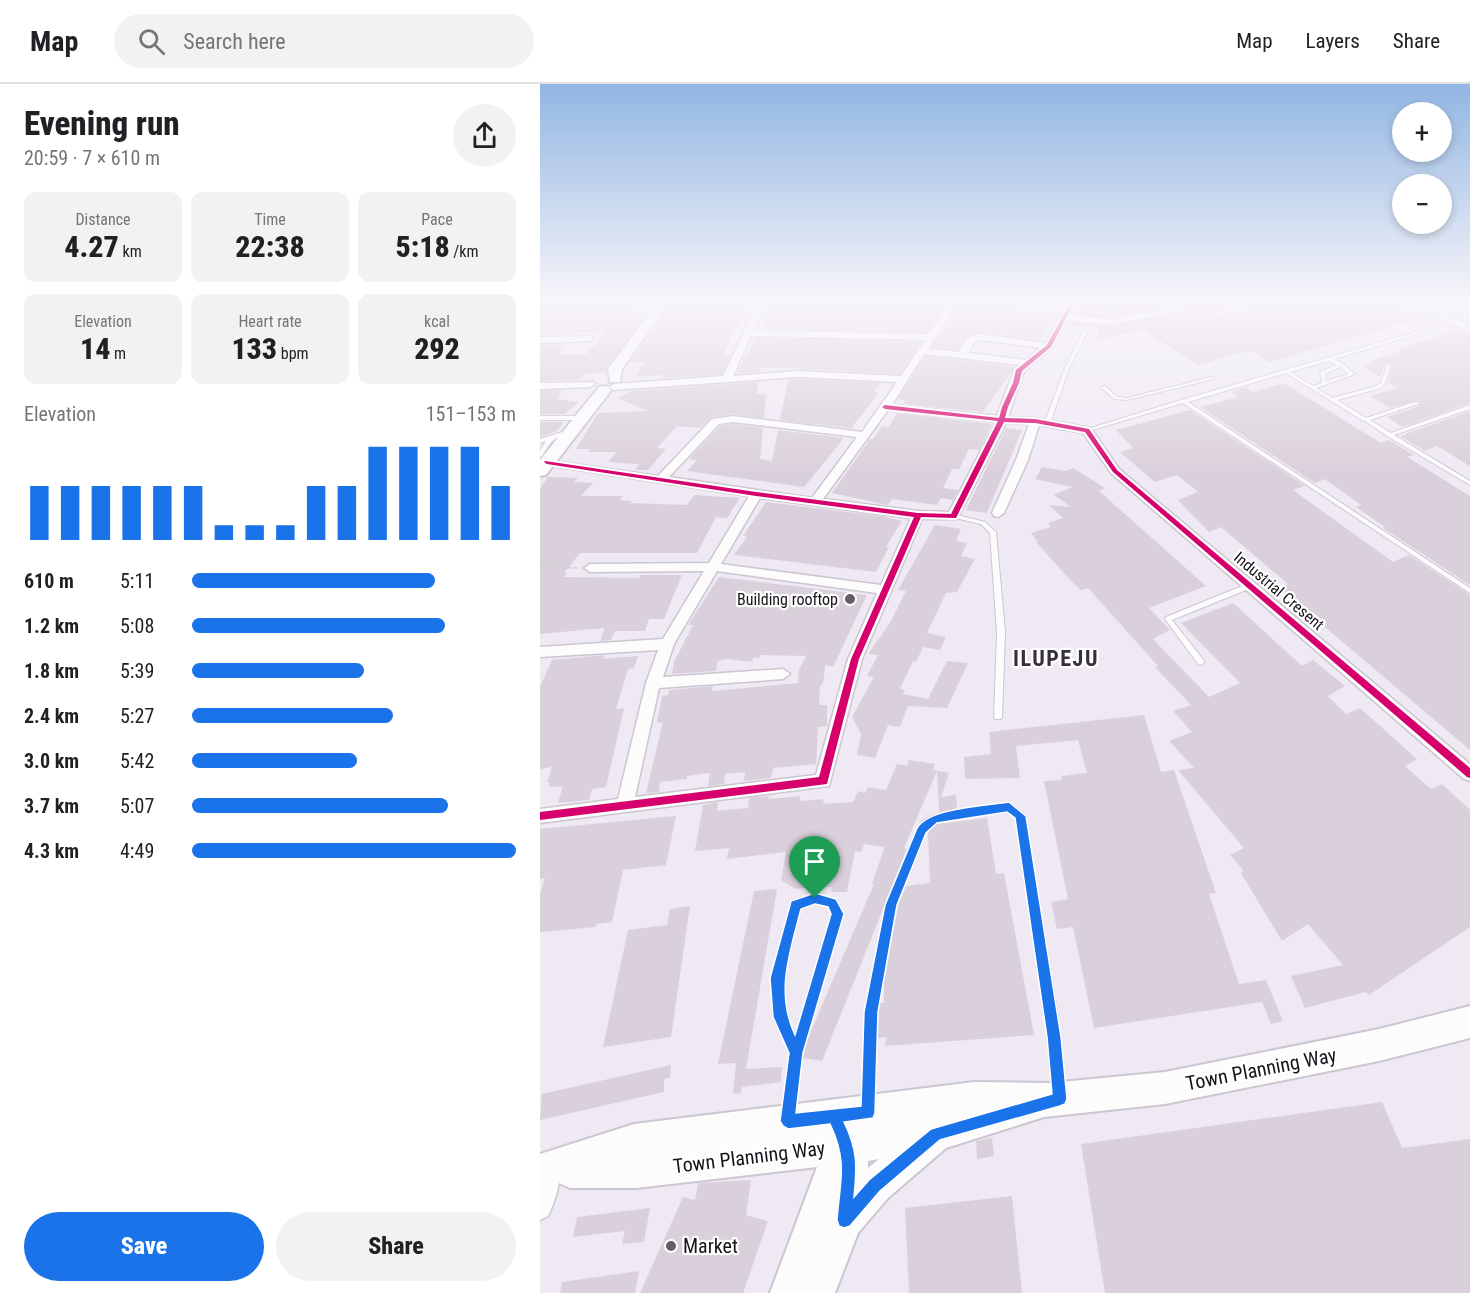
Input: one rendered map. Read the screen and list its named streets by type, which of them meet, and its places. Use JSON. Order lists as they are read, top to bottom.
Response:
{
  "streets": {
    "main road": ["Town Planning Way"],
    "street": ["Industrial Cresent"]
  },
  "districts": ["ILUPEJU"],
  "places": ["Building rooftop", "Market"],
  "page": {
    "header": "Map",
    "search": "Search here",
    "nav": ["Map", "Layers", "Share"],
    "heading": ["Evening run", "20:59 · 7 × 610 m"],
    "map_buttons": ["+", "−"],
    "stats": [
      ["Distance", "4.27 km"],
      ["Time", "22:38"],
      ["Pace", "5:18 /km"],
      ["Elevation", "14 m"],
      ["Heart rate", "133 bpm"],
      ["kcal", "292"]
    ],
    "chart": ["Elevation", "151–153 m"],
    "list": [
      {
        "name": "610 m",
        "note": "5:11"
      },
      {
        "name": "1.2 km",
        "note": "5:08"
      },
      {
        "name": "1.8 km",
        "note": "5:39"
      },
      {
        "name": "2.4 km",
        "note": "5:27"
      },
      {
        "name": "3.0 km",
        "note": "5:42"
      },
      {
        "name": "3.7 km",
        "note": "5:07"
      },
      {
        "name": "4.3 km",
        "note": "4:49"
      }
    ],
    "buttons": ["Save", "Share"]
  }
}
